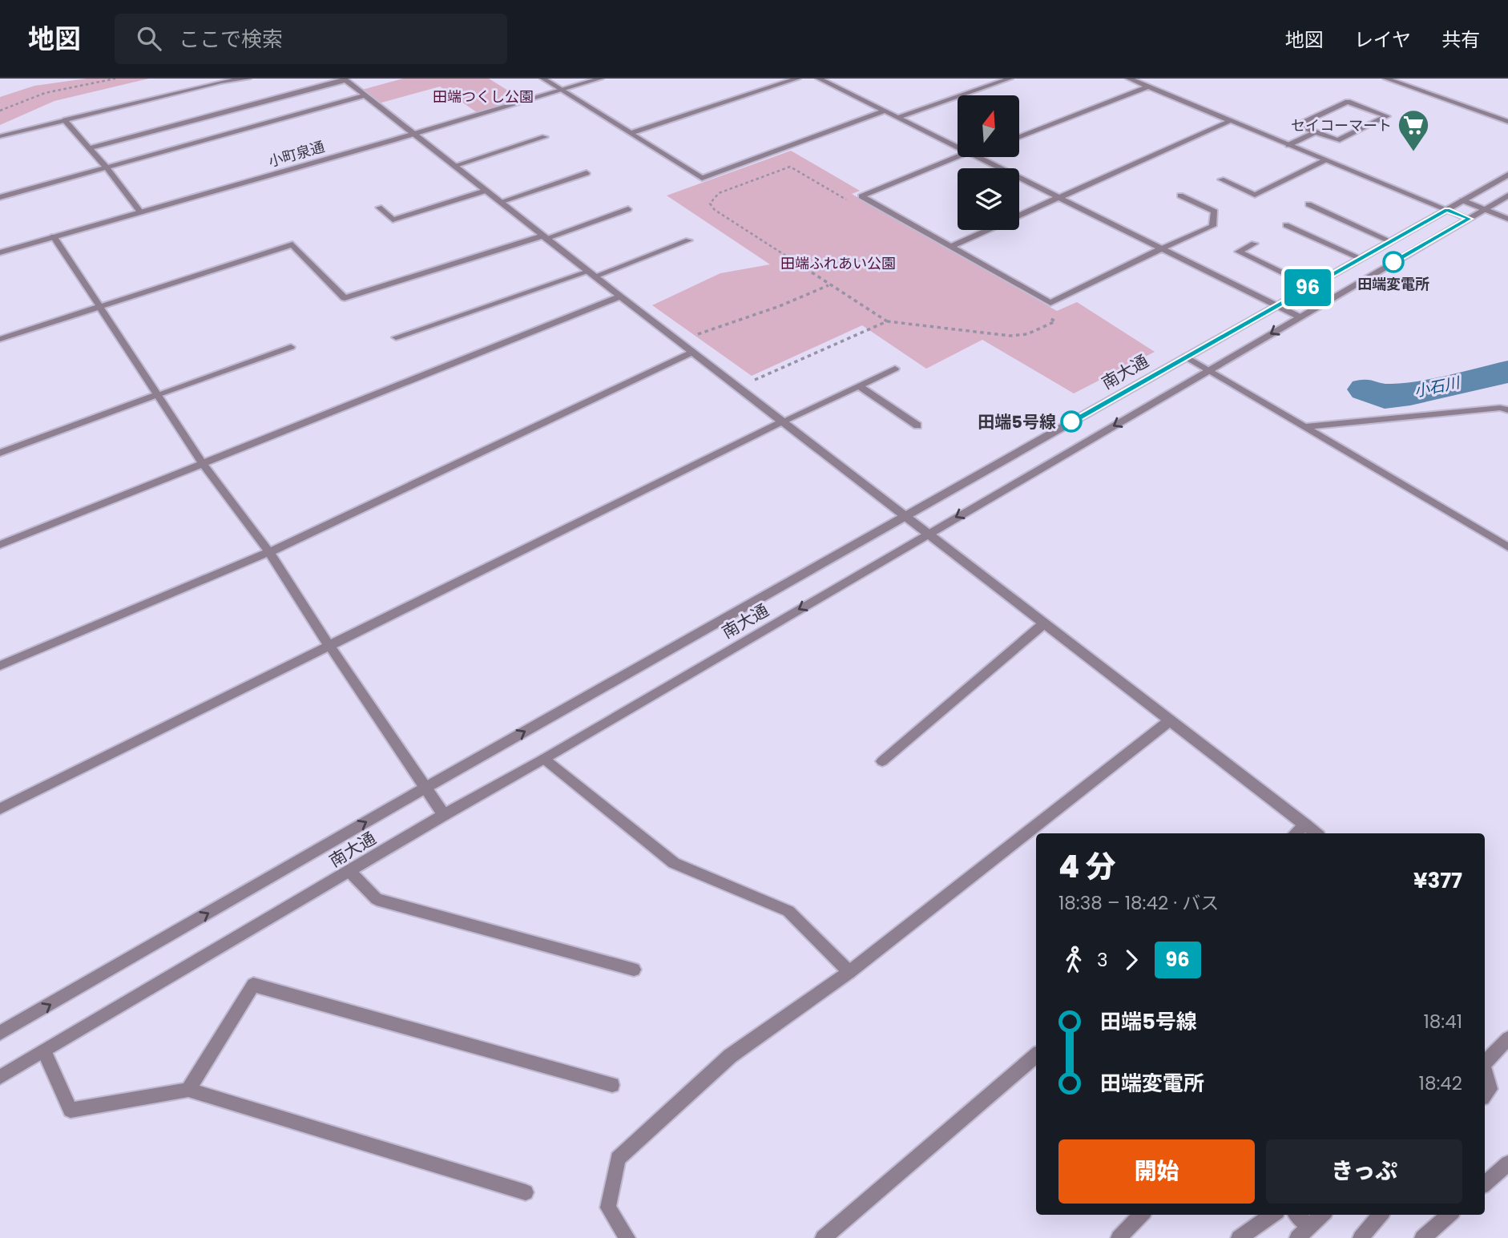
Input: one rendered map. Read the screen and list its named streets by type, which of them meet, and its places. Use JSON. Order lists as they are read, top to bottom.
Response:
{
  "streets": {
    "street": ["小町泉通", "南大通"]
  },
  "water": ["小石川"],
  "parks": ["田端つくし公園", "田端ふれあい公園"],
  "places": {
    "supermarket": ["セイコーマート"],
    "other": ["田端変電所", "田端5号線"]
  },
  "lines": ["bus line 96"],
  "north": "top",
  "page": {
    "header": "地図",
    "search": "ここで検索",
    "nav": ["地図", "レイヤ", "共有"],
    "on_map": "96",
    "heading": ["4 分", "18:38 – 18:42 · バス", "¥377"],
    "legs": ["3", "96"],
    "list": [
      {
        "name": "田端5号線",
        "value": "18:41"
      },
      {
        "name": "田端変電所",
        "value": "18:42"
      }
    ],
    "buttons": ["開始", "きっぷ"]
  }
}
